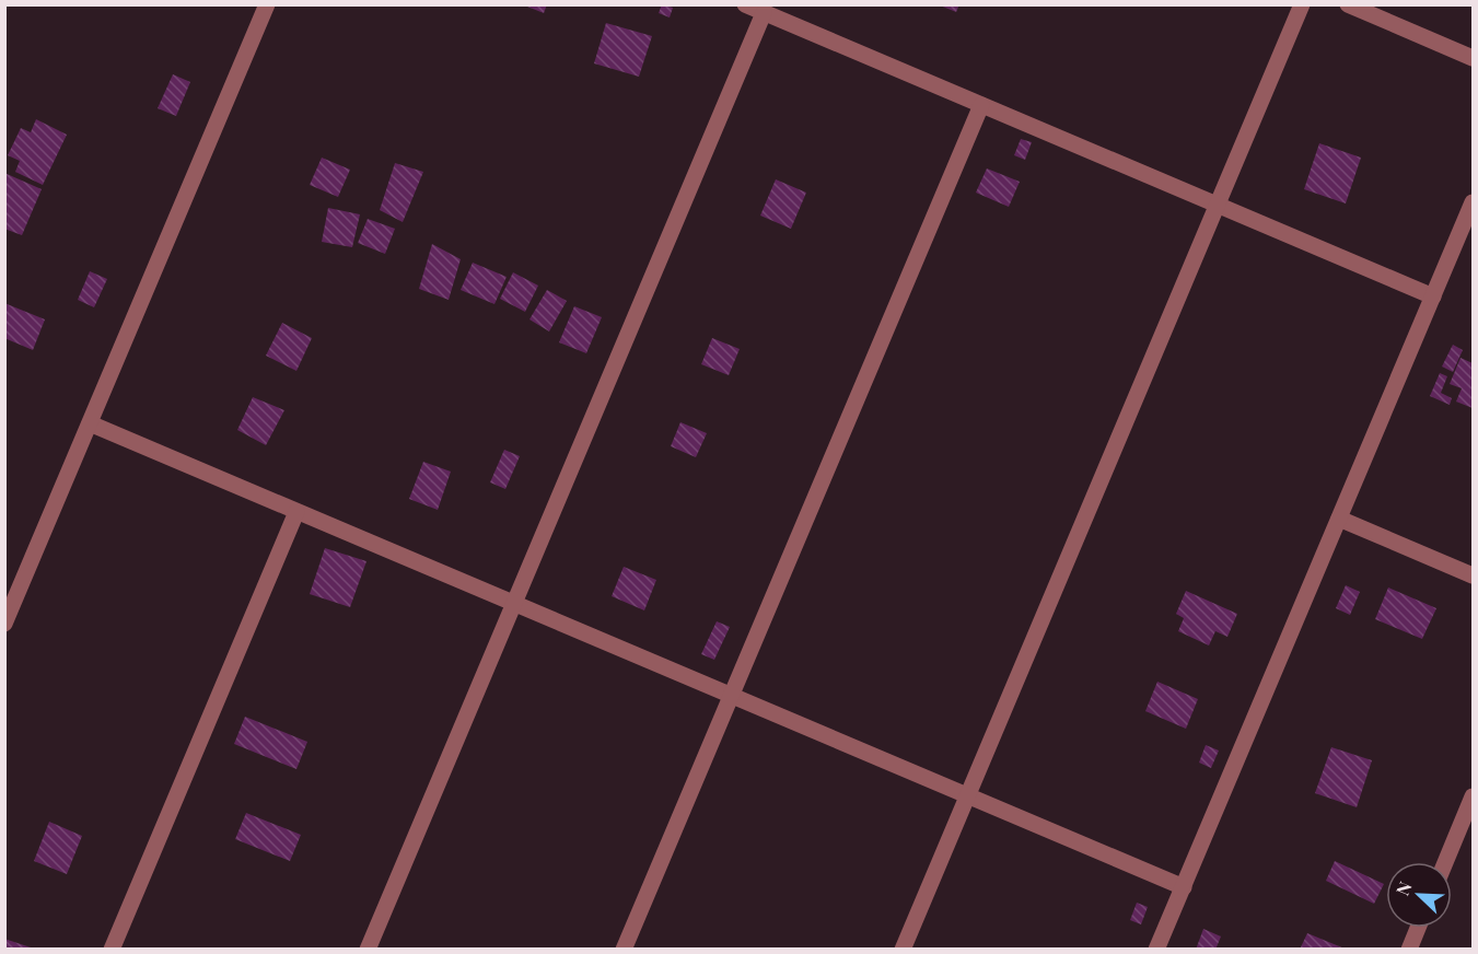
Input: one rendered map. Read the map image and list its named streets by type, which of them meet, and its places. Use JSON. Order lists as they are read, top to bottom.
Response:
{
  "north": "top left"
}
